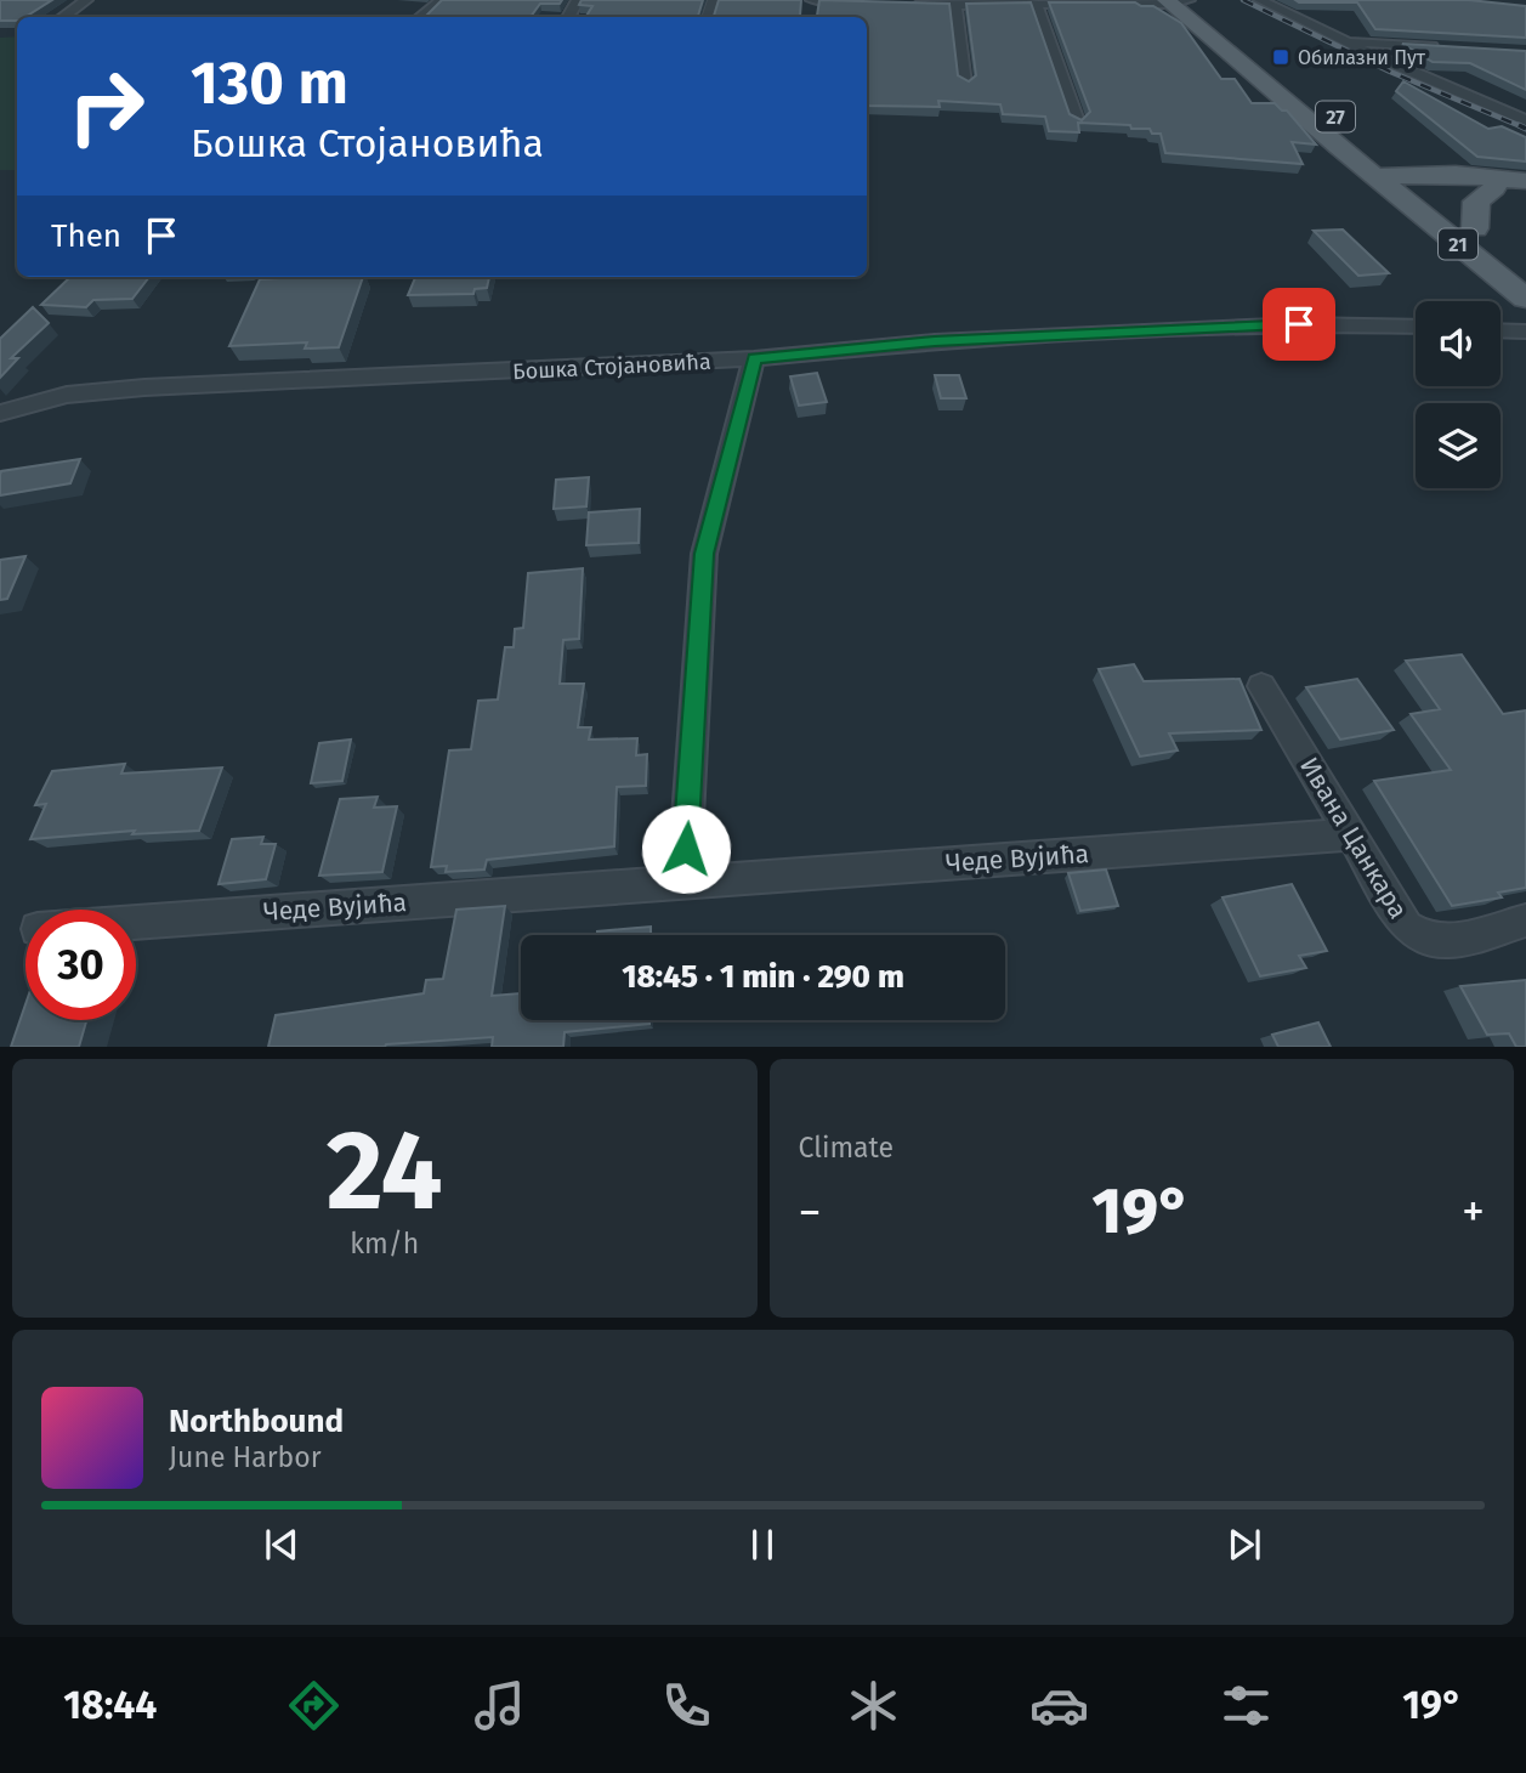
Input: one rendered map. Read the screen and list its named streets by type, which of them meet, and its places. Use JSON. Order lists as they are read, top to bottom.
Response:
{
  "streets": {
    "main road": ["27", "21"],
    "street": ["Бошка Стојановића", "Ивана Цанкара", "Чеде Вујића"]
  },
  "crossings": [
    ["27", "21"],
    ["Ивана Цанкара", "Чеде Вујића"]
  ],
  "places": {
    "transit": ["Обилазни Пут"]
  },
  "page": {
    "turn": ["130 m", "Бошка Стојановића"],
    "then": "Then",
    "limit": "30",
    "trip": "18:45 · 1 min · 290 m",
    "tile": [
      ["24", "km/h"],
      "Climate"
    ],
    "heat": ["−", "19°", "+"],
    "song": ["Northbound", "June Harbor"],
    "tabs": ["18:44", "19°"]
  }
}
